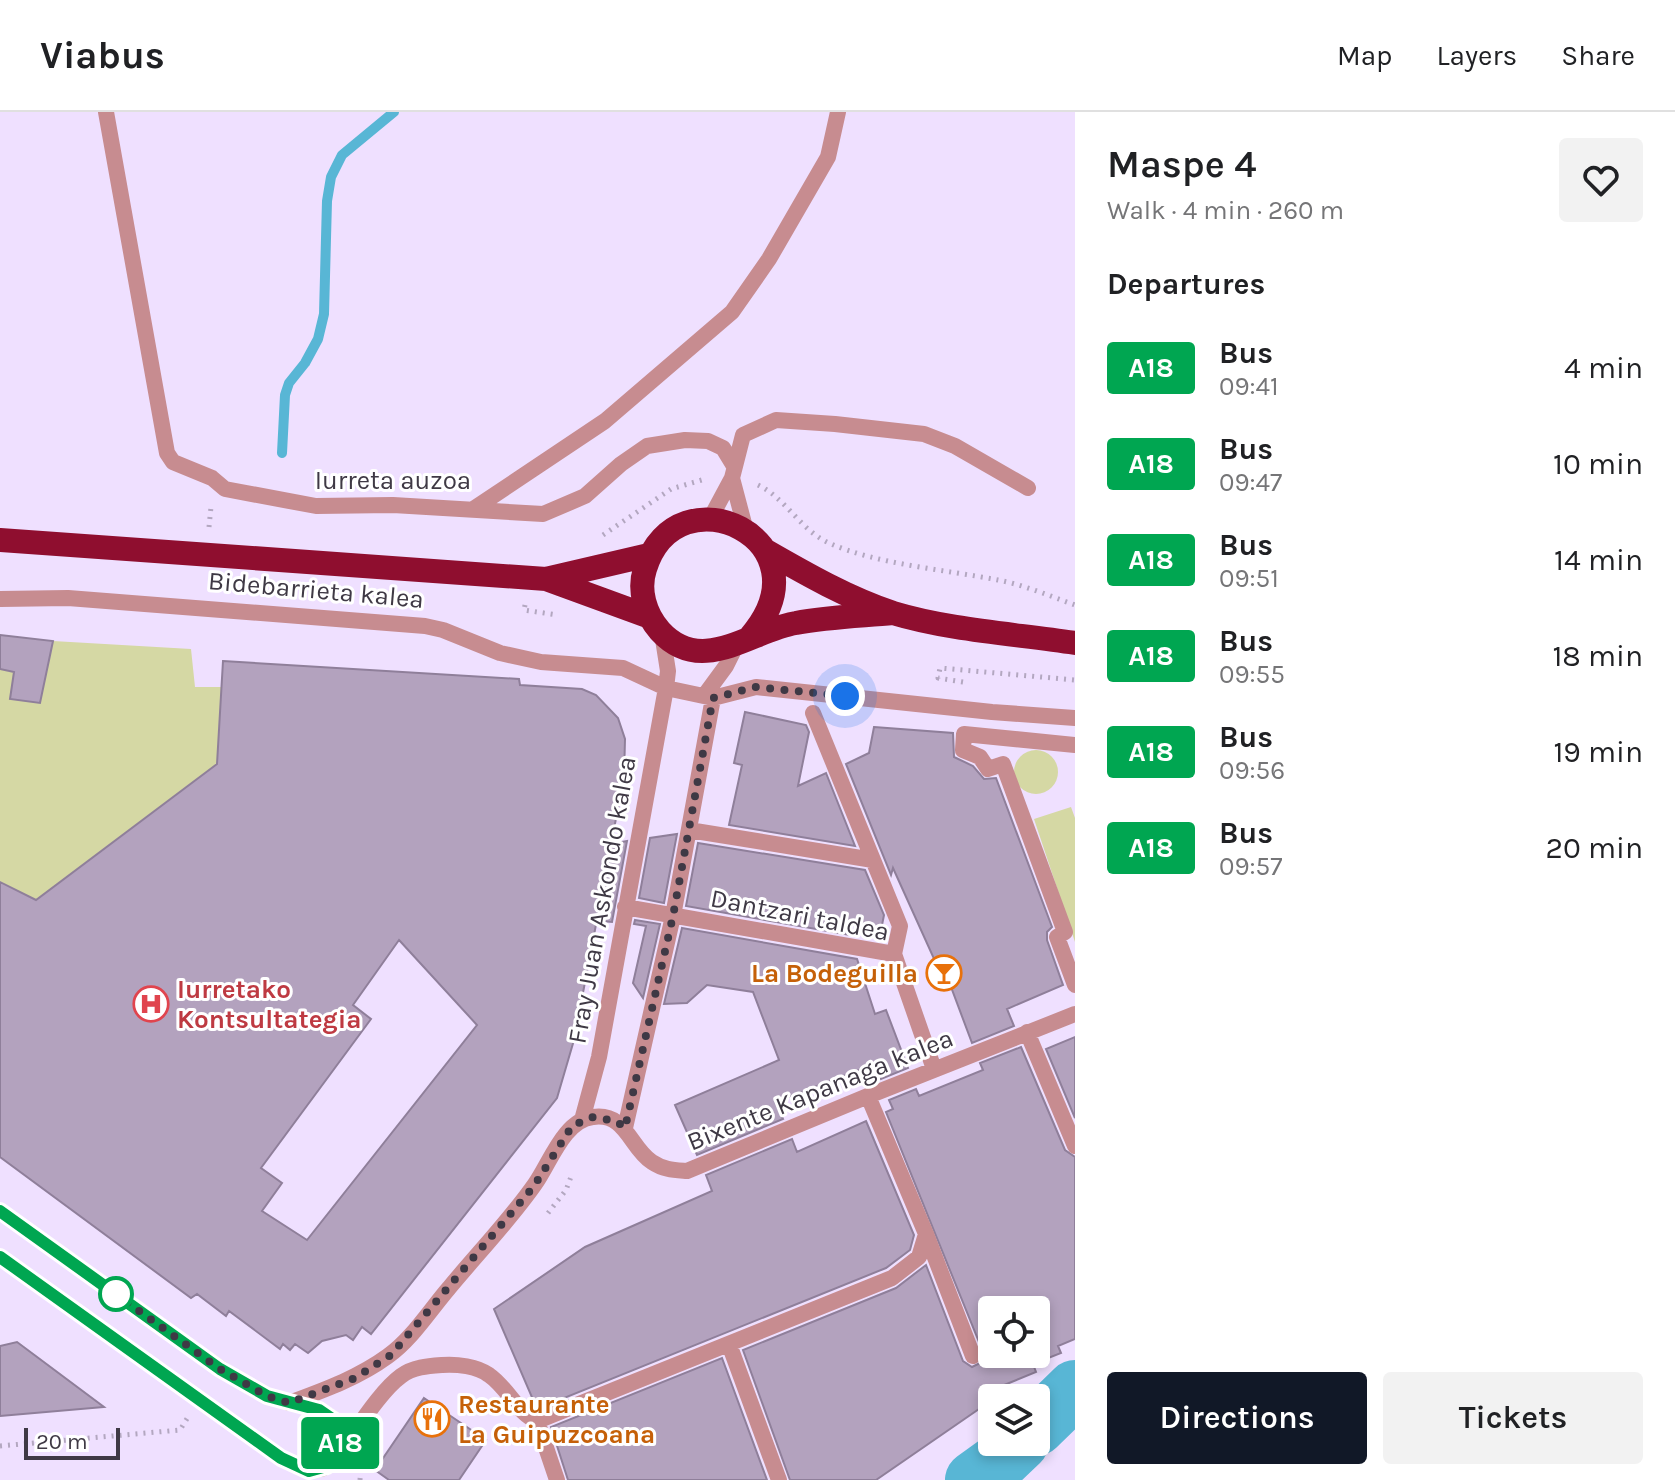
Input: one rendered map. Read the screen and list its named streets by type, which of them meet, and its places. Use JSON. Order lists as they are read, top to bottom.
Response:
{
  "streets": {
    "highway": ["Bidebarrieta kalea"],
    "street": [
      "Iurreta auzoa",
      "Fray Juan Askondo kalea",
      "Dantzari taldea",
      "Bixente Kapanaga kalea"
    ]
  },
  "crossings": [
    ["Bidebarrieta kalea", "Fray Juan Askondo kalea"],
    ["Fray Juan Askondo kalea", "Dantzari taldea"],
    ["Dantzari taldea", "Bixente Kapanaga kalea"]
  ],
  "places": {
    "bar": ["La Bodeguilla"],
    "hospital": ["Iurretako Kontsultategia"],
    "restaurant": ["Restaurante La Guipuzcoana"]
  },
  "lines": ["bus line A18"],
  "scale_bar": "20 m",
  "page": {
    "header": "Viabus",
    "nav": ["Map", "Layers", "Share"],
    "on_map": "A18",
    "heading": [
      ["Maspe 4", "Walk · 4 min · 260 m"],
      "Departures"
    ],
    "list": [
      {
        "mark": "A18",
        "name": "Bus",
        "note": "09:41",
        "value": "4 min"
      },
      {
        "mark": "A18",
        "name": "Bus",
        "note": "09:47",
        "value": "10 min"
      },
      {
        "mark": "A18",
        "name": "Bus",
        "note": "09:51",
        "value": "14 min"
      },
      {
        "mark": "A18",
        "name": "Bus",
        "note": "09:55",
        "value": "18 min"
      },
      {
        "mark": "A18",
        "name": "Bus",
        "note": "09:56",
        "value": "19 min"
      },
      {
        "mark": "A18",
        "name": "Bus",
        "note": "09:57",
        "value": "20 min"
      }
    ],
    "buttons": ["Directions", "Tickets"],
    "scale": "20 m"
  }
}
